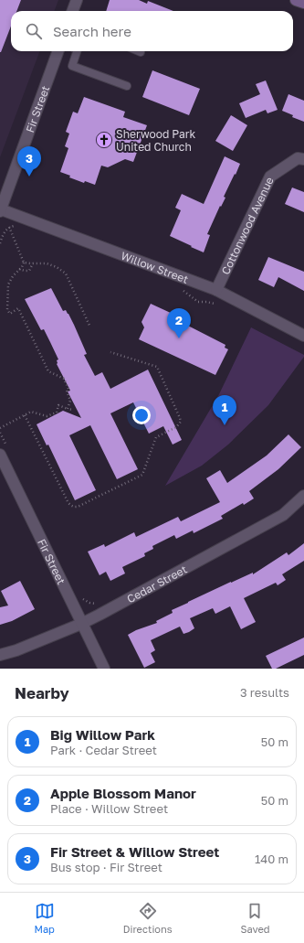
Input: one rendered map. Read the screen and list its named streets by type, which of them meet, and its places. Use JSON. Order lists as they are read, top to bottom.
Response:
{
  "streets": {
    "street": [
      "Fir Street",
      "Cottonwood Avenue",
      "Willow Street",
      "Cedar Street"
    ]
  },
  "crossings": [
    ["Fir Street", "Willow Street"],
    ["Fir Street", "Cedar Street"],
    ["Cottonwood Avenue", "Willow Street"]
  ],
  "places": {
    "church": ["Sherwood Park United Church"]
  },
  "page": {
    "search": "Search here",
    "pins": ["3", "2", "1"],
    "heading": ["Nearby", "3 results"],
    "list": [
      {
        "mark": "1",
        "name": "Big Willow Park",
        "note": "Park · Cedar Street",
        "value": "50 m"
      },
      {
        "mark": "2",
        "name": "Apple Blossom Manor",
        "note": "Place · Willow Street",
        "value": "50 m"
      },
      {
        "mark": "3",
        "name": "Fir Street & Willow Street",
        "note": "Bus stop · Fir Street",
        "value": "140 m"
      }
    ],
    "nav": ["Map", "Directions", "Saved"]
  }
}
